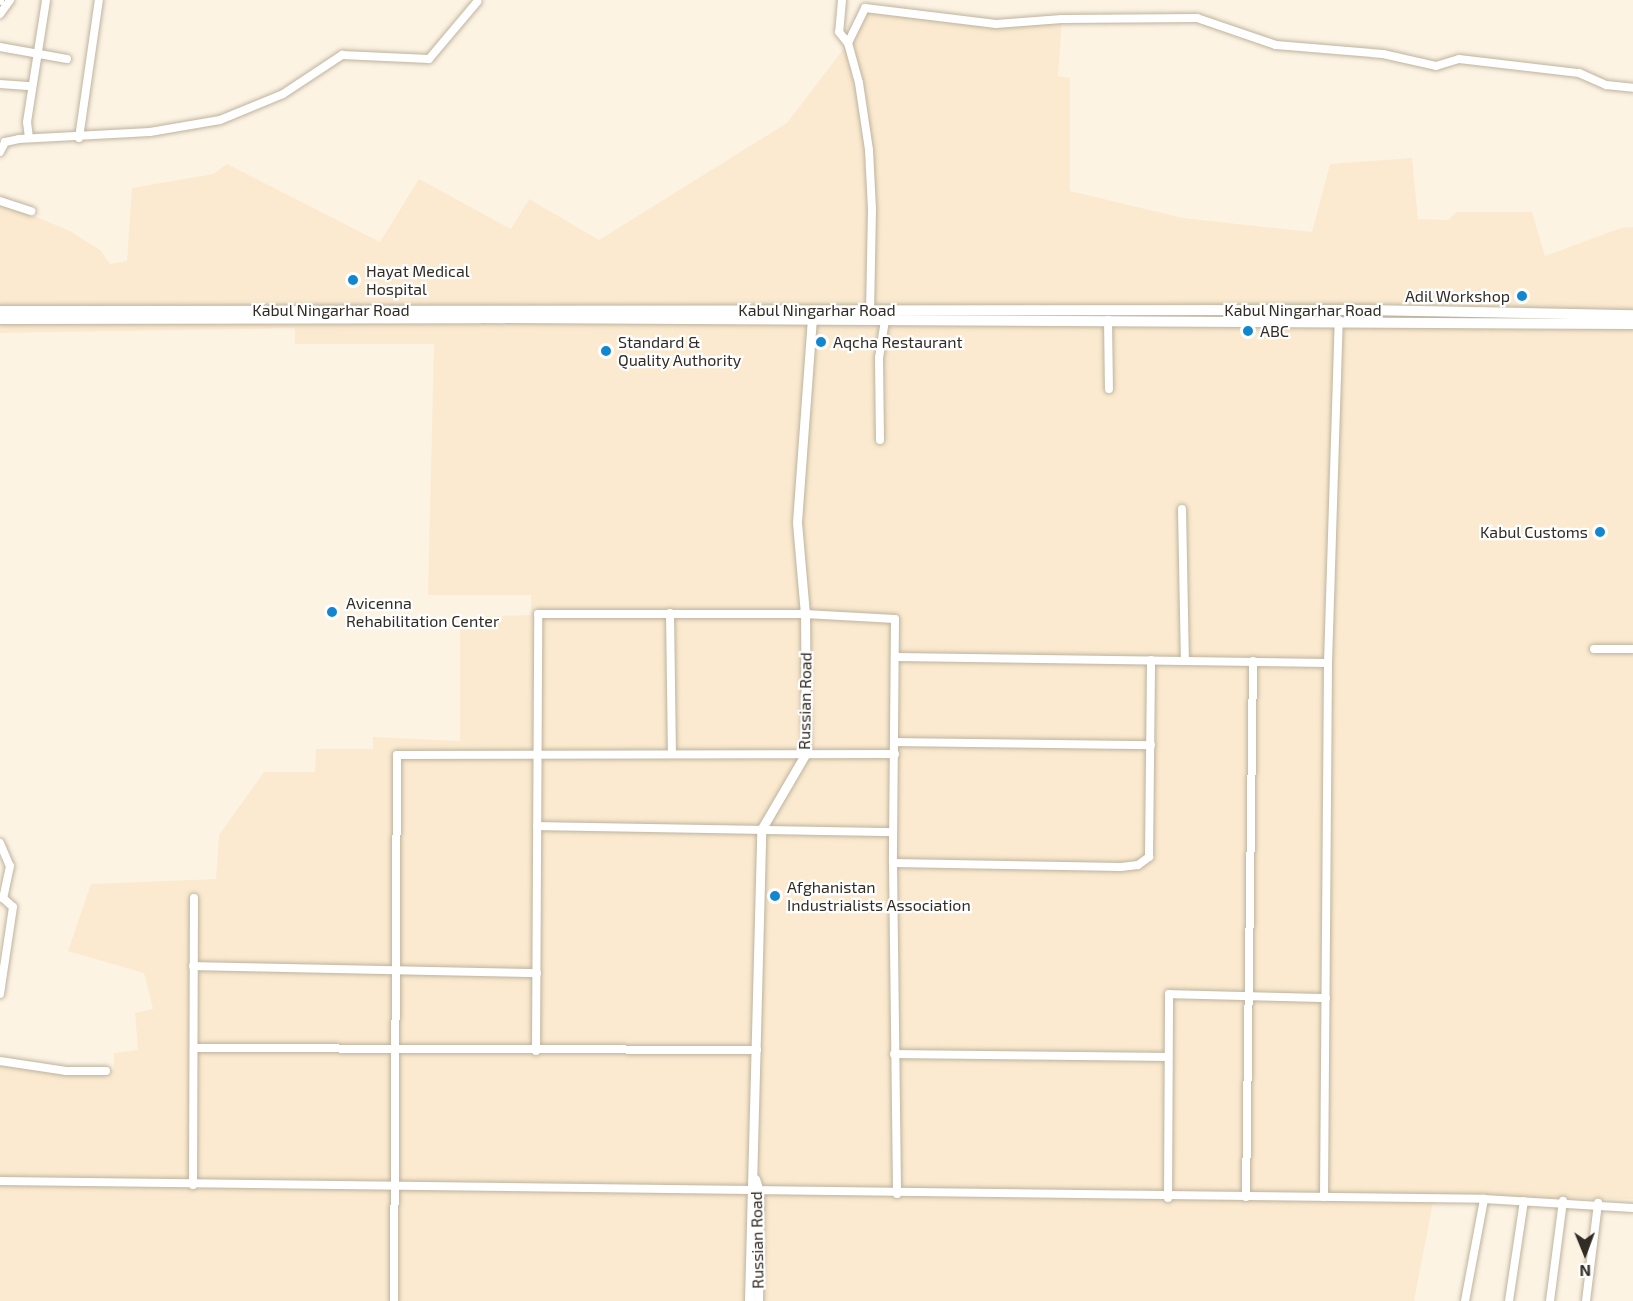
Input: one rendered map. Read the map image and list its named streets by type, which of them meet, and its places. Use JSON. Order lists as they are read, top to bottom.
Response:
{
  "streets": {
    "highway": ["Kabul Ningarhar Road"],
    "main road": ["Russian Road"]
  },
  "crossings": [
    ["Kabul Ningarhar Road", "Russian Road"]
  ],
  "places": [
    "Hayat Medical Hospital",
    "Adil Workshop",
    "ABC",
    "Aqcha Restaurant",
    "Standard & Quality Authority",
    "Kabul Customs",
    "Avicenna Rehabilitation Center",
    "Afghanistan Industrialists Association"
  ],
  "north": "bottom"
}
